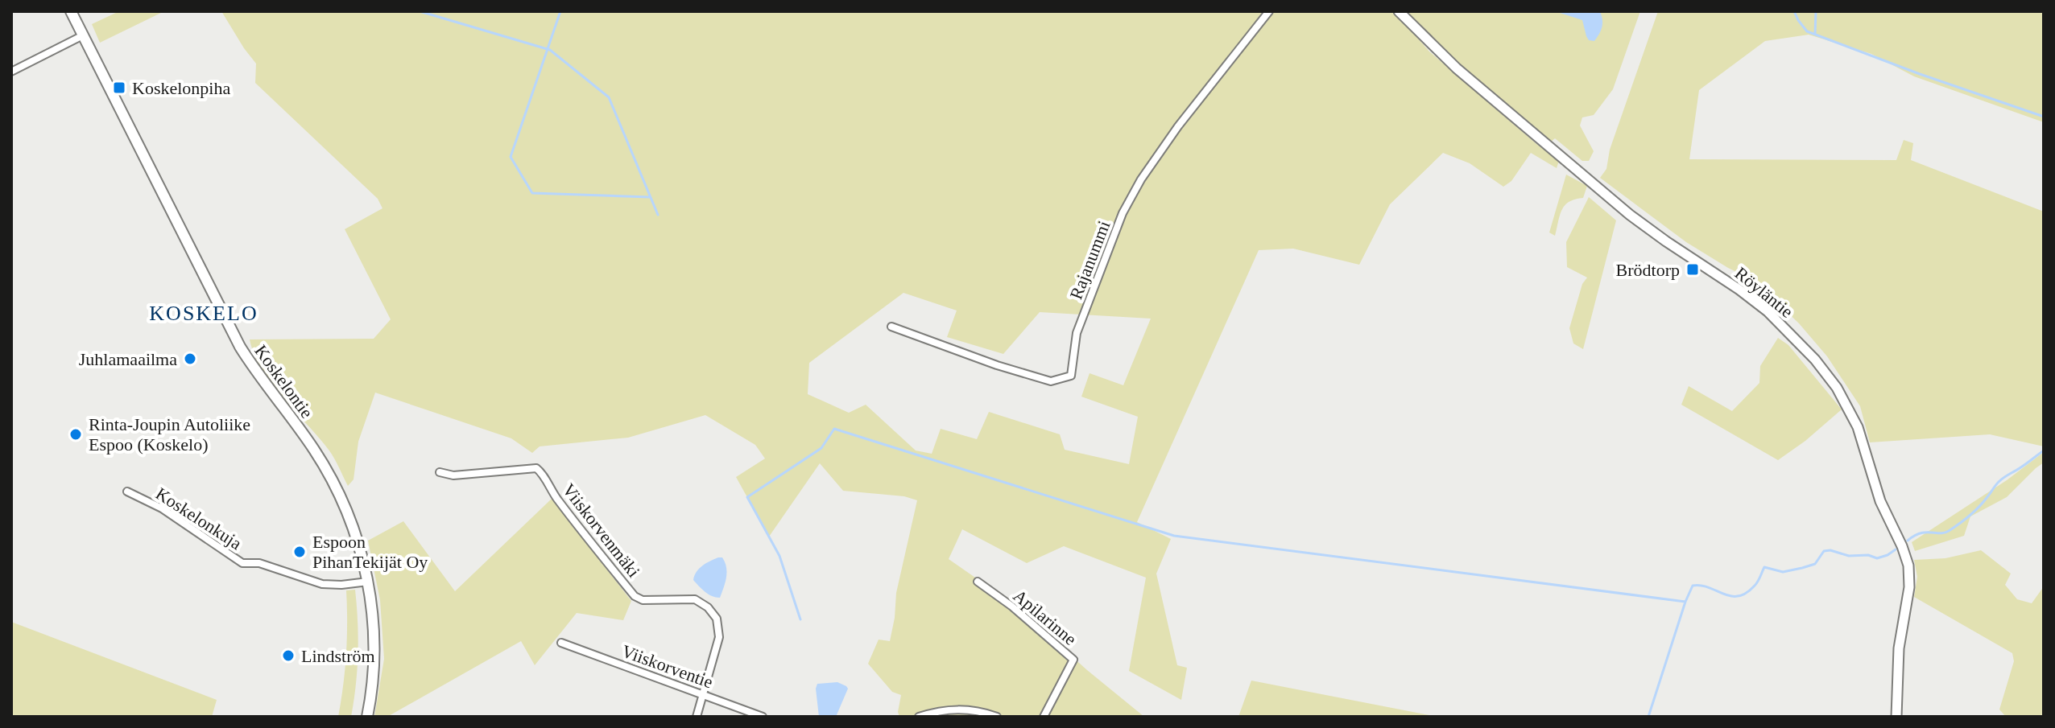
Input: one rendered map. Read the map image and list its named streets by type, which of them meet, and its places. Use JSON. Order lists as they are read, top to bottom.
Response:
{
  "streets": {
    "main road": ["Koskelontie"],
    "street": [
      "Rajanummi",
      "Röyläntie",
      "Koskelonkuja",
      "Viiskorvenmäki",
      "Apilarinne",
      "Viiskorventie"
    ]
  },
  "crossings": [
    ["Koskelontie", "Koskelonkuja"],
    ["Viiskorvenmäki", "Viiskorventie"]
  ],
  "districts": ["KOSKELO"],
  "places": {
    "transit": ["Koskelonpiha", "Brödtorp"],
    "other": [
      "Juhlamaailma",
      "Rinta-Joupin Autoliike Espoo (Koskelo)",
      "Espoon PihanTekijät Oy",
      "Lindström"
    ]
  }
}
